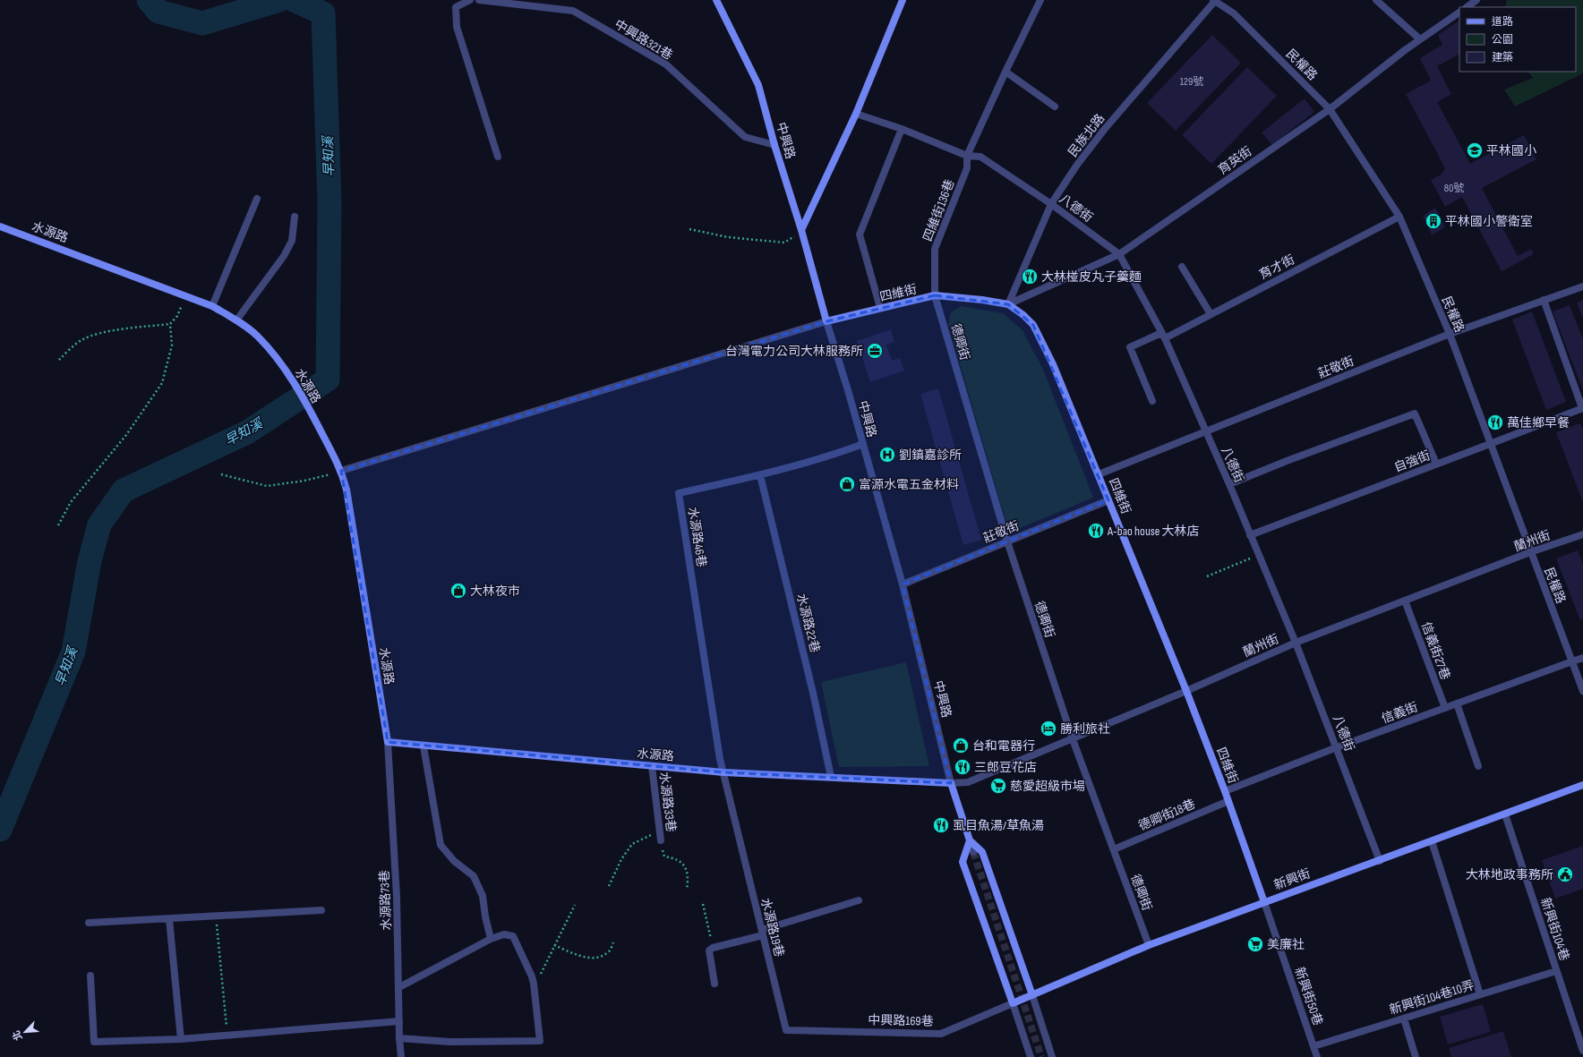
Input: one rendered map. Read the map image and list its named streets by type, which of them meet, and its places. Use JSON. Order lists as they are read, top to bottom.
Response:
{
  "streets": {
    "street": [
      "中興路321巷",
      "民權路",
      "民族北路",
      "中興路",
      "育英街",
      "八德街",
      "四維街136巷",
      "水源路",
      "育才街",
      "四維街",
      "德卿街",
      "莊敬街",
      "自強街",
      "水源路46巷",
      "蘭州街",
      "水源路22巷",
      "信義街27巷",
      "信義街",
      "水源路33巷",
      "德卿街18巷",
      "新興街",
      "水源路73巷",
      "水源路19巷",
      "新興街104巷",
      "新興街50巷",
      "新興街104巷10弄",
      "中興路169巷"
    ]
  },
  "crossings": [
    ["中興路321巷", "中興路"],
    ["民權路", "民族北路"],
    ["民權路", "育英街"],
    ["民權路", "育才街"],
    ["民權路", "莊敬街"],
    ["民權路", "自強街"],
    ["民權路", "蘭州街"],
    ["民權路", "信義街"],
    ["民族北路", "育英街"],
    ["民族北路", "八德街"],
    ["民族北路", "四維街"],
    ["中興路", "水源路"],
    ["中興路", "四維街"],
    ["中興路", "莊敬街"],
    ["中興路", "水源路46巷"],
    ["中興路", "蘭州街"],
    ["育英街", "八德街"],
    ["育英街", "四維街"],
    ["八德街", "四維街136巷"],
    ["八德街", "育才街"],
    ["八德街", "莊敬街"],
    ["八德街", "自強街"],
    ["八德街", "蘭州街"],
    ["八德街", "信義街"],
    ["八德街", "新興街"],
    ["四維街136巷", "四維街"],
    ["四維街136巷", "德卿街"],
    ["水源路", "水源路46巷"],
    ["水源路", "蘭州街"],
    ["水源路", "水源路22巷"],
    ["水源路", "水源路33巷"],
    ["水源路", "水源路73巷"],
    ["水源路", "水源路19巷"],
    ["四維街", "德卿街"],
    ["四維街", "莊敬街"],
    ["四維街", "蘭州街"],
    ["四維街", "信義街"],
    ["四維街", "德卿街18巷"],
    ["四維街", "新興街"],
    ["四維街", "新興街50巷"],
    ["德卿街", "莊敬街"],
    ["德卿街", "蘭州街"],
    ["德卿街", "德卿街18巷"],
    ["德卿街", "新興街"],
    ["水源路46巷", "水源路22巷"],
    ["水源路46巷", "水源路19巷"],
    ["蘭州街", "信義街27巷"],
    ["信義街27巷", "信義街"],
    ["新興街", "新興街104巷"],
    ["新興街", "新興街50巷"],
    ["新興街", "中興路169巷"],
    ["水源路19巷", "中興路169巷"],
    ["新興街104巷", "新興街104巷10弄"],
    ["新興街50巷", "新興街104巷10弄"]
  ],
  "water": ["早知溪"],
  "places": {
    "school or university": ["平林國小"],
    "building": ["平林國小警衛室"],
    "restaurant": [
      "大林椪皮丸子羹麵",
      "萬佳鄉早餐",
      "A-bao house 大林店",
      "三郎豆花店",
      "虱目魚湯/草魚湯"
    ],
    "office": ["台灣電力公司大林服務所"],
    "hospital": ["劉鎮嘉診所"],
    "shop": ["富源水電五金材料", "大林夜市", "台和電器行"],
    "hotel": ["勝利旅社"],
    "supermarket": ["慈愛超級市場", "美廉社"],
    "public building": ["大林地政事務所"]
  },
  "house_numbers": ["129號", "80號"],
  "legend": ["道路", "公園", "建築"],
  "north": "bottom left"
}
